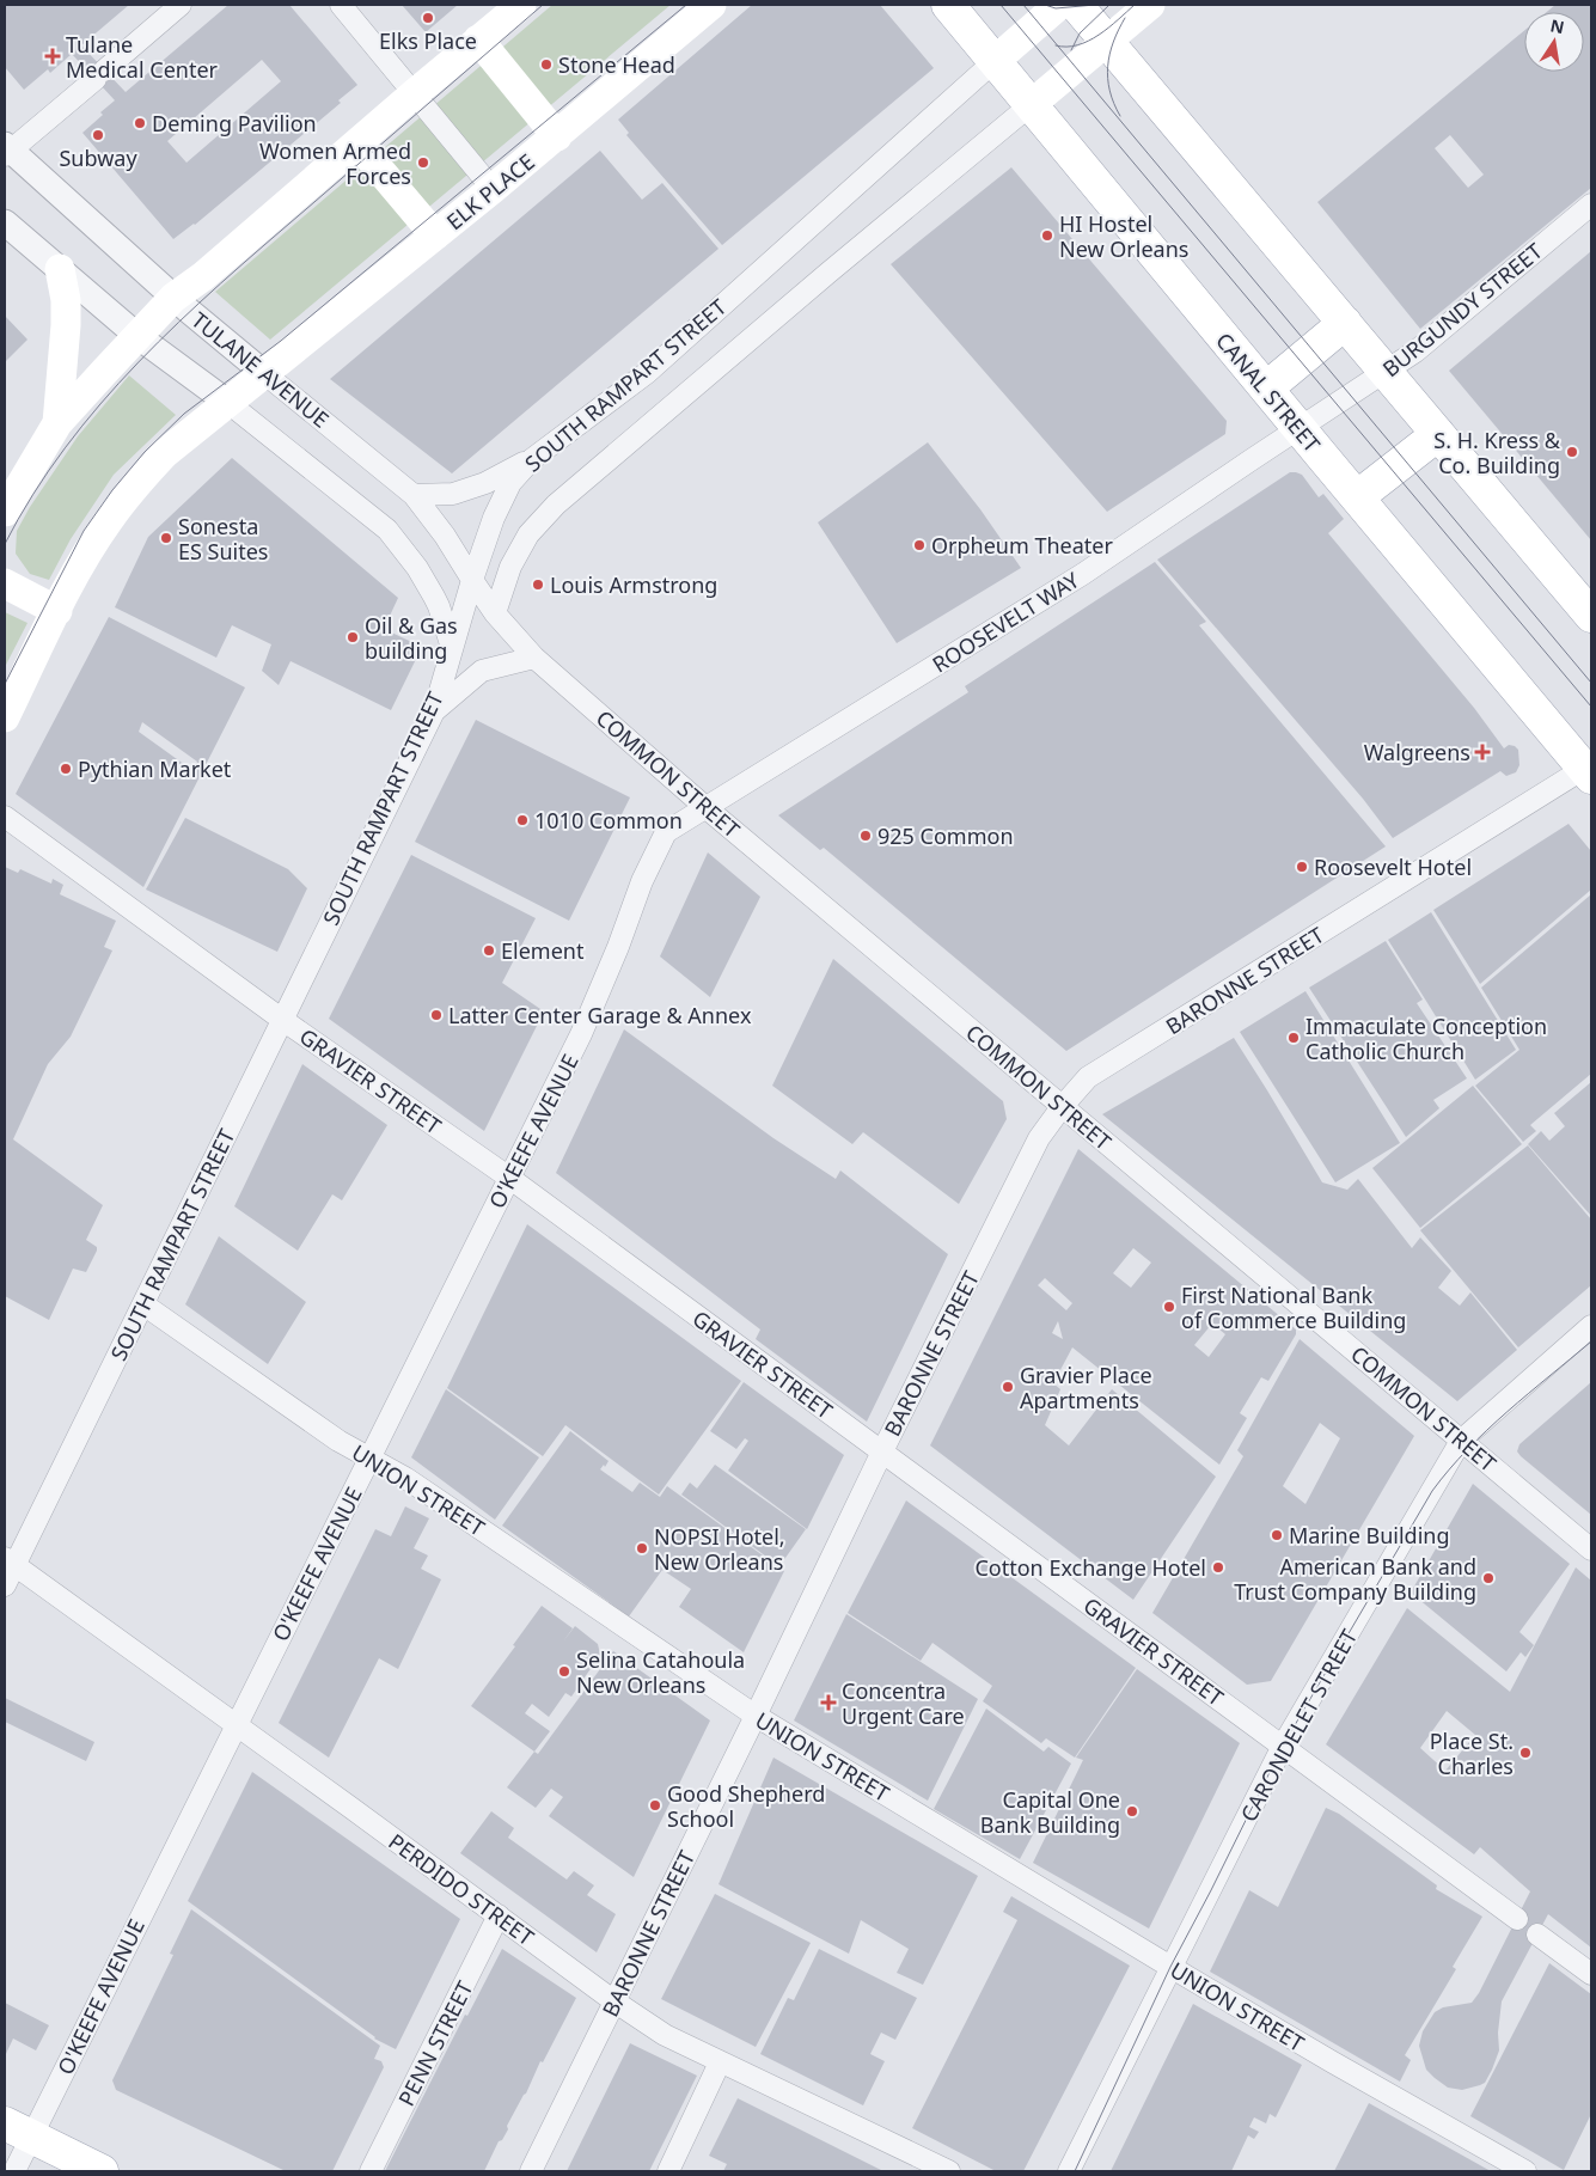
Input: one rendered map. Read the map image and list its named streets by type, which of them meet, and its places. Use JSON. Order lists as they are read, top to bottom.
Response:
{
  "streets": {
    "main road": ["ELK PLACE", "SOUTH RAMPART STREET", "CANAL STREET"],
    "street": [
      "BURGUNDY STREET",
      "TULANE AVENUE",
      "ROOSEVELT WAY",
      "COMMON STREET",
      "BARONNE STREET",
      "GRAVIER STREET",
      "O'KEEFE AVENUE",
      "UNION STREET",
      "CARONDELET STREET",
      "PERDIDO STREET",
      "PENN STREET"
    ]
  },
  "crossings": [
    ["ELK PLACE", "TULANE AVENUE"],
    ["BURGUNDY STREET", "CANAL STREET"],
    ["BURGUNDY STREET", "ROOSEVELT WAY"],
    ["TULANE AVENUE", "SOUTH RAMPART STREET"],
    ["TULANE AVENUE", "COMMON STREET"],
    ["SOUTH RAMPART STREET", "CANAL STREET"],
    ["SOUTH RAMPART STREET", "GRAVIER STREET"],
    ["SOUTH RAMPART STREET", "UNION STREET"],
    ["SOUTH RAMPART STREET", "PERDIDO STREET"],
    ["CANAL STREET", "ROOSEVELT WAY"],
    ["CANAL STREET", "BARONNE STREET"],
    ["ROOSEVELT WAY", "COMMON STREET"],
    ["ROOSEVELT WAY", "O'KEEFE AVENUE"],
    ["COMMON STREET", "BARONNE STREET"],
    ["COMMON STREET", "O'KEEFE AVENUE"],
    ["COMMON STREET", "CARONDELET STREET"],
    ["BARONNE STREET", "GRAVIER STREET"],
    ["BARONNE STREET", "UNION STREET"],
    ["BARONNE STREET", "PERDIDO STREET"],
    ["GRAVIER STREET", "O'KEEFE AVENUE"],
    ["GRAVIER STREET", "CARONDELET STREET"],
    ["O'KEEFE AVENUE", "UNION STREET"],
    ["O'KEEFE AVENUE", "PERDIDO STREET"],
    ["UNION STREET", "CARONDELET STREET"],
    ["PERDIDO STREET", "PENN STREET"]
  ],
  "places": {
    "other": [
      "Elks Place",
      "Stone Head",
      "Deming Pavilion",
      "Subway",
      "Women Armed Forces",
      "HI Hostel New Orleans",
      "S. H. Kress & Co. Building",
      "Sonesta ES Suites",
      "Orpheum Theater",
      "Louis Armstrong",
      "Oil & Gas building",
      "Pythian Market",
      "1010 Common",
      "925 Common",
      "Roosevelt Hotel",
      "Element",
      "Latter Center Garage & Annex",
      "Immaculate Conception Catholic Church",
      "First National Bank of Commerce Building",
      "Gravier Place Apartments",
      "Marine Building",
      "NOPSI Hotel, New Orleans",
      "Cotton Exchange Hotel",
      "American Bank and Trust Company Building",
      "Selina Catahoula New Orleans",
      "Place St. Charles",
      "Good Shepherd School",
      "Capital One Bank Building"
    ],
    "health": ["Tulane Medical Center", "Walgreens", "Concentra Urgent Care"]
  },
  "north": "top"
}
